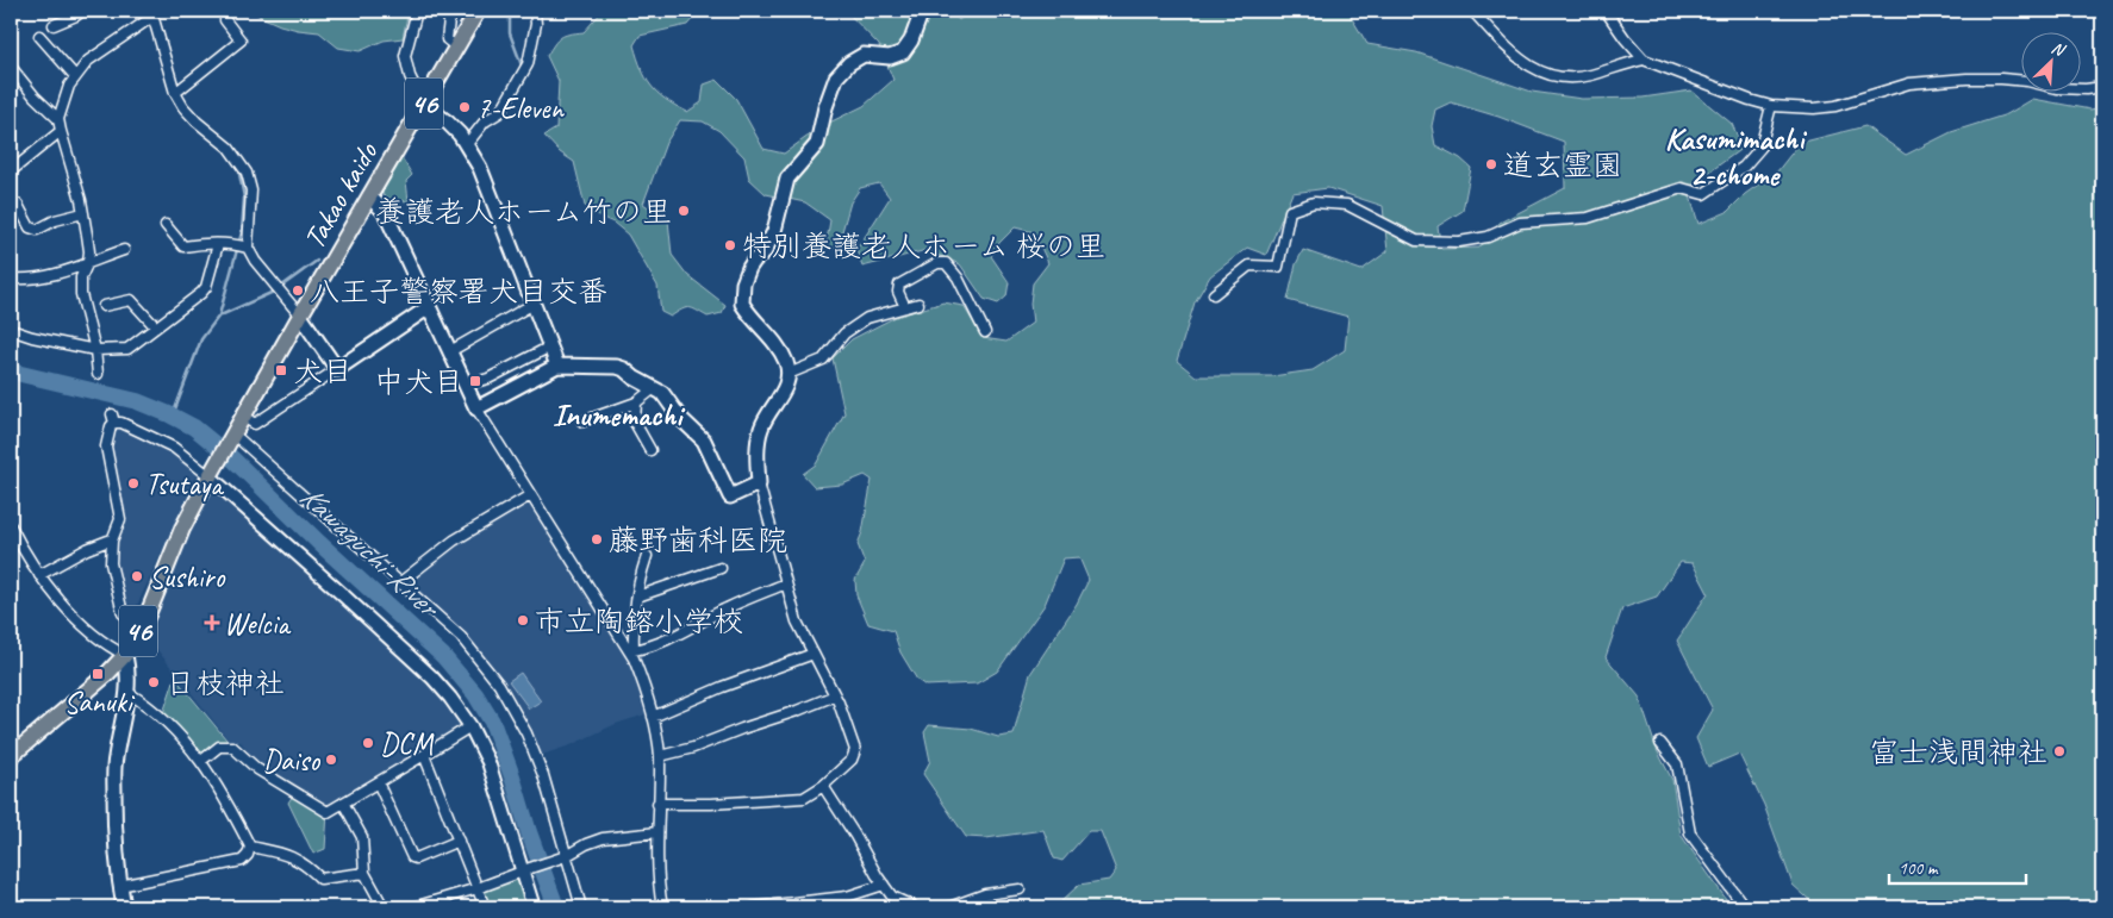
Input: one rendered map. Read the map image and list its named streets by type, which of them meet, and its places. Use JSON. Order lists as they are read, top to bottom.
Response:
{
  "streets": {
    "main road": ["46", "Takao kaido"]
  },
  "crossings": [
    ["46", "Takao kaido"]
  ],
  "districts": ["Kasumimachi 2-chome", "Inumemachi"],
  "water": ["Kawaguchi-River"],
  "places": {
    "other": [
      "7-Eleven",
      "道玄霊園",
      "養護老人ホーム竹の里",
      "特別養護老人ホーム 桜の里",
      "八王子警察署犬目交番",
      "Tsutaya",
      "藤野歯科医院",
      "Sushiro",
      "市立陶鎔小学校",
      "日枝神社",
      "DCM",
      "富士浅間神社",
      "Daiso"
    ],
    "transit": ["犬目", "中犬目", "Sanuki"],
    "health": ["Welcia"]
  },
  "scale_bar": "100 m",
  "north": "top right"
}
